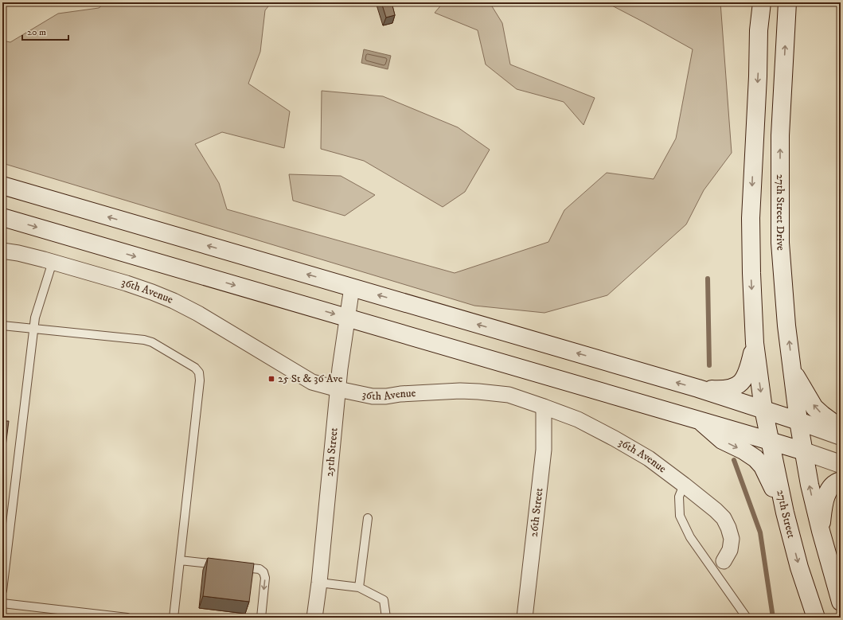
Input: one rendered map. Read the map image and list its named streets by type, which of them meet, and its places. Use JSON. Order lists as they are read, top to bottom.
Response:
{
  "streets": {
    "main road": ["27th Street Drive", "27th Street"],
    "street": ["36th Avenue", "25th Street", "26th Street"]
  },
  "crossings": [
    ["36th Avenue", "25th Street"],
    ["36th Avenue", "26th Street"]
  ],
  "places": {
    "transit": ["25 St & 36 Ave"]
  },
  "scale_bar": "20 m"
}
